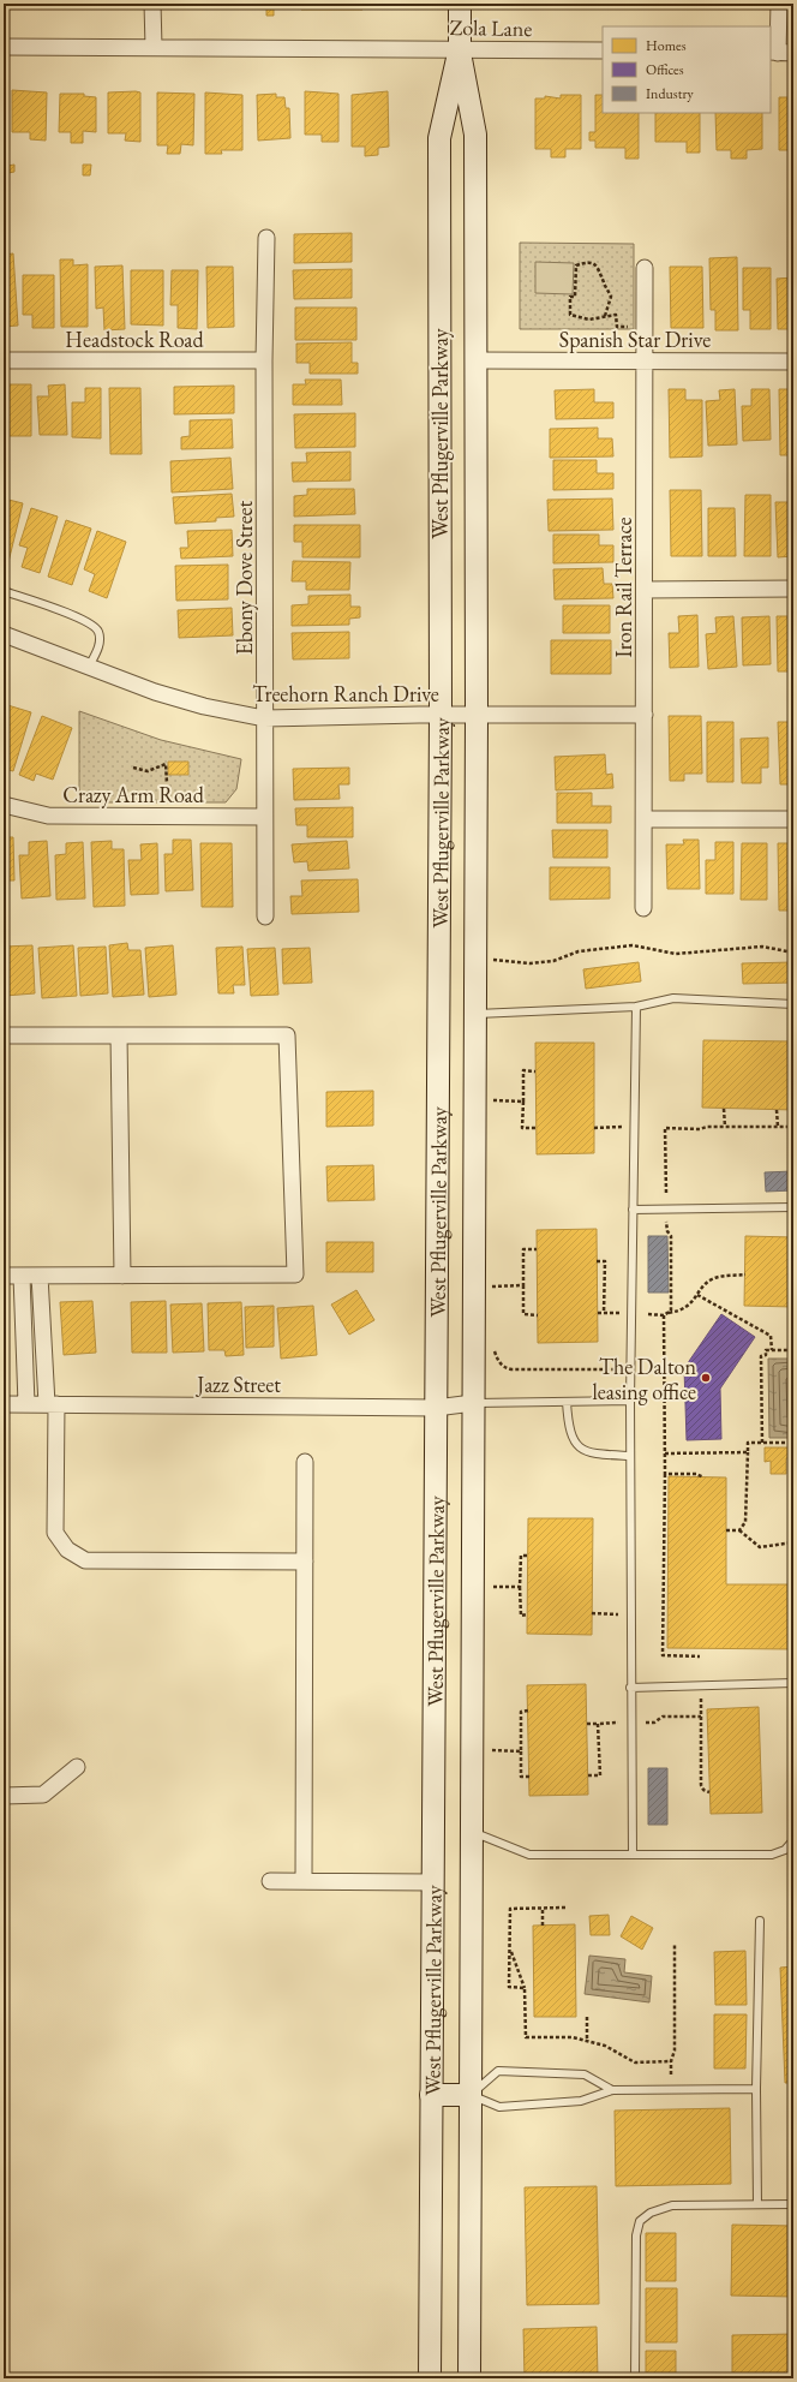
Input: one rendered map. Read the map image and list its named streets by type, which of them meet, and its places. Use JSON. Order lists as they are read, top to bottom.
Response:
{
  "streets": {
    "main road": ["West Pflugerville Parkway"],
    "street": [
      "Zola Lane",
      "Headstock Road",
      "Spanish Star Drive",
      "Ebony Dove Street",
      "Iron Rail Terrace",
      "Treehorn Ranch Drive",
      "Crazy Arm Road",
      "Jazz Street"
    ]
  },
  "crossings": [
    ["Zola Lane", "West Pflugerville Parkway"],
    ["Headstock Road", "Ebony Dove Street"],
    ["Spanish Star Drive", "West Pflugerville Parkway"],
    ["Spanish Star Drive", "Iron Rail Terrace"],
    ["West Pflugerville Parkway", "Treehorn Ranch Drive"],
    ["West Pflugerville Parkway", "Jazz Street"],
    ["Ebony Dove Street", "Treehorn Ranch Drive"],
    ["Ebony Dove Street", "Crazy Arm Road"],
    ["Iron Rail Terrace", "Treehorn Ranch Drive"]
  ],
  "places": ["The Dalton leasing office"],
  "legend": ["Homes", "Offices", "Industry"]
}
